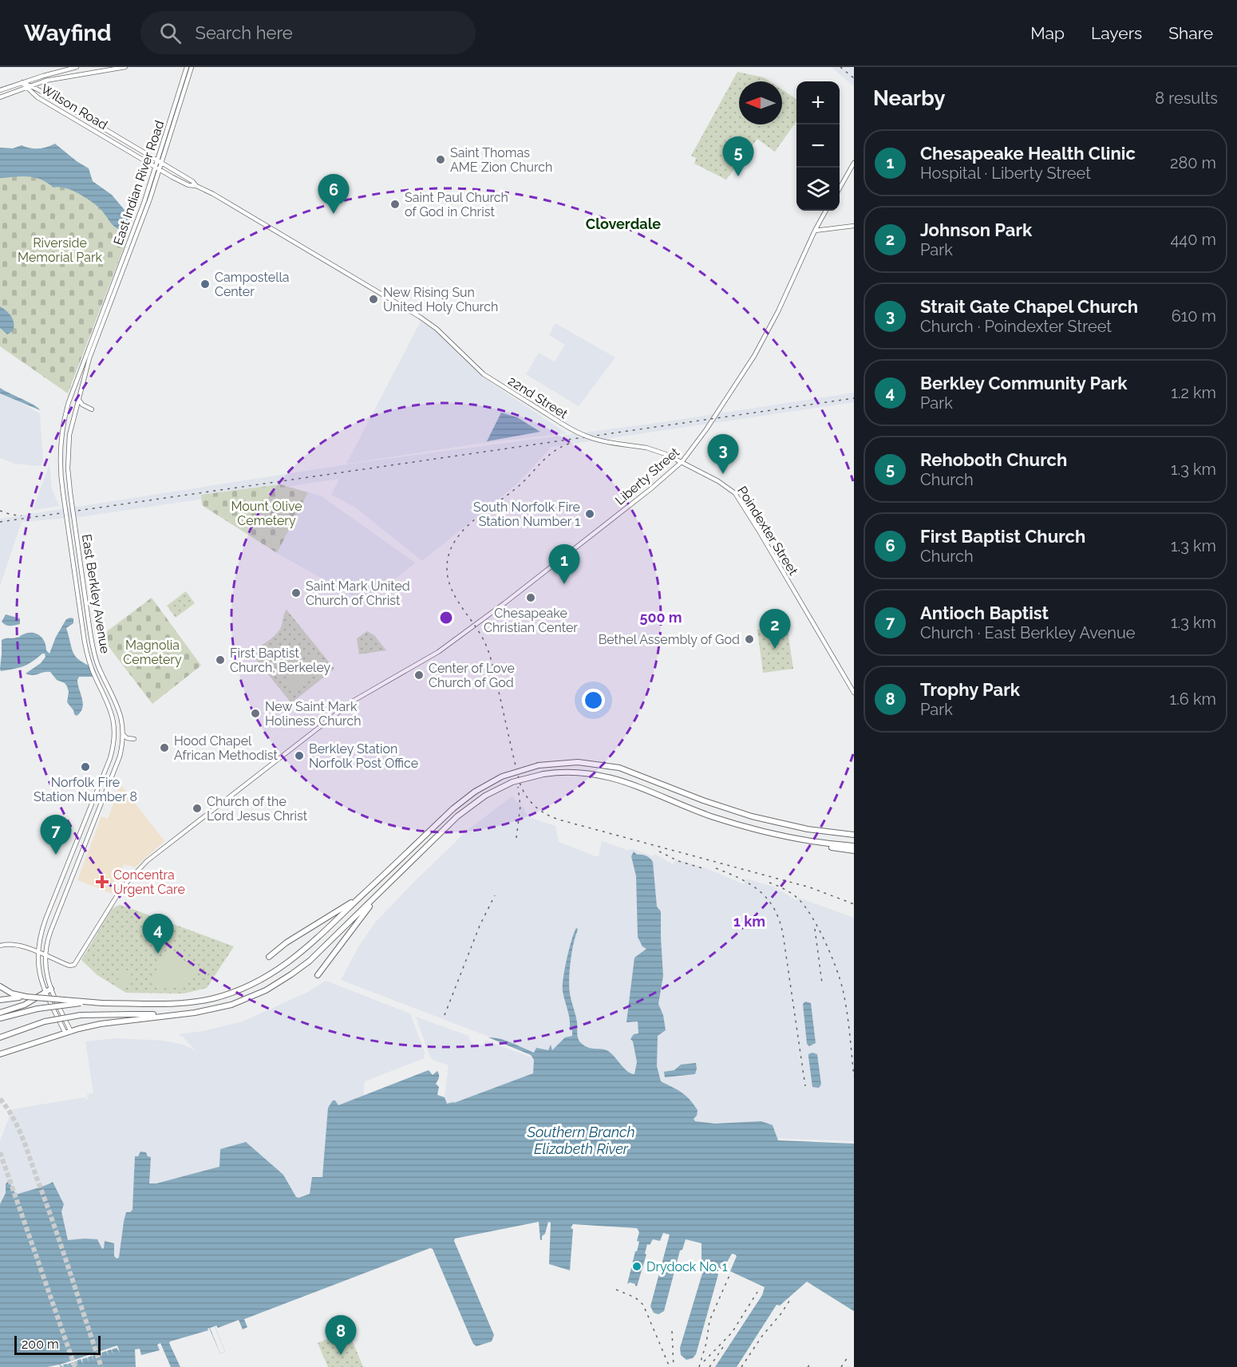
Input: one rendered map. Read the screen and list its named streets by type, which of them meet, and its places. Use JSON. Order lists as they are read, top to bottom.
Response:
{
  "streets": {
    "main road": [
      "Wilson Road",
      "East Indian River Road",
      "22nd Street",
      "Liberty Street",
      "Poindexter Street",
      "East Berkley Avenue"
    ]
  },
  "crossings": [
    ["Wilson Road", "East Indian River Road"],
    ["Wilson Road", "22nd Street"],
    ["East Indian River Road", "East Berkley Avenue"],
    ["22nd Street", "Poindexter Street"],
    ["Liberty Street", "Poindexter Street"],
    ["Liberty Street", "East Berkley Avenue"]
  ],
  "districts": ["Cloverdale"],
  "water": ["Southern Branch Elizabeth River"],
  "parks": ["Riverside Memorial Park", "Mount Olive Cemetery", "Magnolia Cemetery"],
  "places": {
    "other": [
      "Saint Thomas AME Zion Church",
      "Saint Paul Church of God in Christ",
      "Campostella Center",
      "New Rising Sun United Holy Church",
      "South Norfolk Fire Station Number 1",
      "Saint Mark United Church of Christ",
      "Chesapeake Christian Center",
      "Bethel Assembly of God",
      "First Baptist Church, Berkeley",
      "Center of Love Church of God",
      "New Saint Mark Holiness Church",
      "Hood Chapel African Methodist",
      "Berkley Station Norfolk Post Office",
      "Norfolk Fire Station Number 8",
      "Church of the Lord Jesus Christ",
      "Drydock No. 1"
    ],
    "health": ["Concentra Urgent Care"]
  },
  "scale_bar": "200 m",
  "north": "left",
  "page": {
    "header": "Wayfind",
    "search": "Search here",
    "nav": ["Map", "Layers", "Share"],
    "heading": ["Nearby", "8 results"],
    "map_buttons": ["+", "−"],
    "list": [
      {
        "mark": "1",
        "name": "Chesapeake Health Clinic",
        "note": "Hospital · Liberty Street",
        "value": "280 m"
      },
      {
        "mark": "2",
        "name": "Johnson Park",
        "note": "Park",
        "value": "440 m"
      },
      {
        "mark": "3",
        "name": "Strait Gate Chapel Church",
        "note": "Church · Poindexter Street",
        "value": "610 m"
      },
      {
        "mark": "4",
        "name": "Berkley Community Park",
        "note": "Park",
        "value": "1.2 km"
      },
      {
        "mark": "5",
        "name": "Rehoboth Church",
        "note": "Church",
        "value": "1.3 km"
      },
      {
        "mark": "6",
        "name": "First Baptist Church",
        "note": "Church",
        "value": "1.3 km"
      },
      {
        "mark": "7",
        "name": "Antioch Baptist",
        "note": "Church · East Berkley Avenue",
        "value": "1.3 km"
      },
      {
        "mark": "8",
        "name": "Trophy Park",
        "note": "Park",
        "value": "1.6 km"
      }
    ],
    "pins": [
      "5",
      "6",
      "3",
      "1",
      "2",
      "7",
      "4",
      "8"
    ],
    "scale": "200 m"
  },
  "rings": ["500 m", "1 km"]
}
